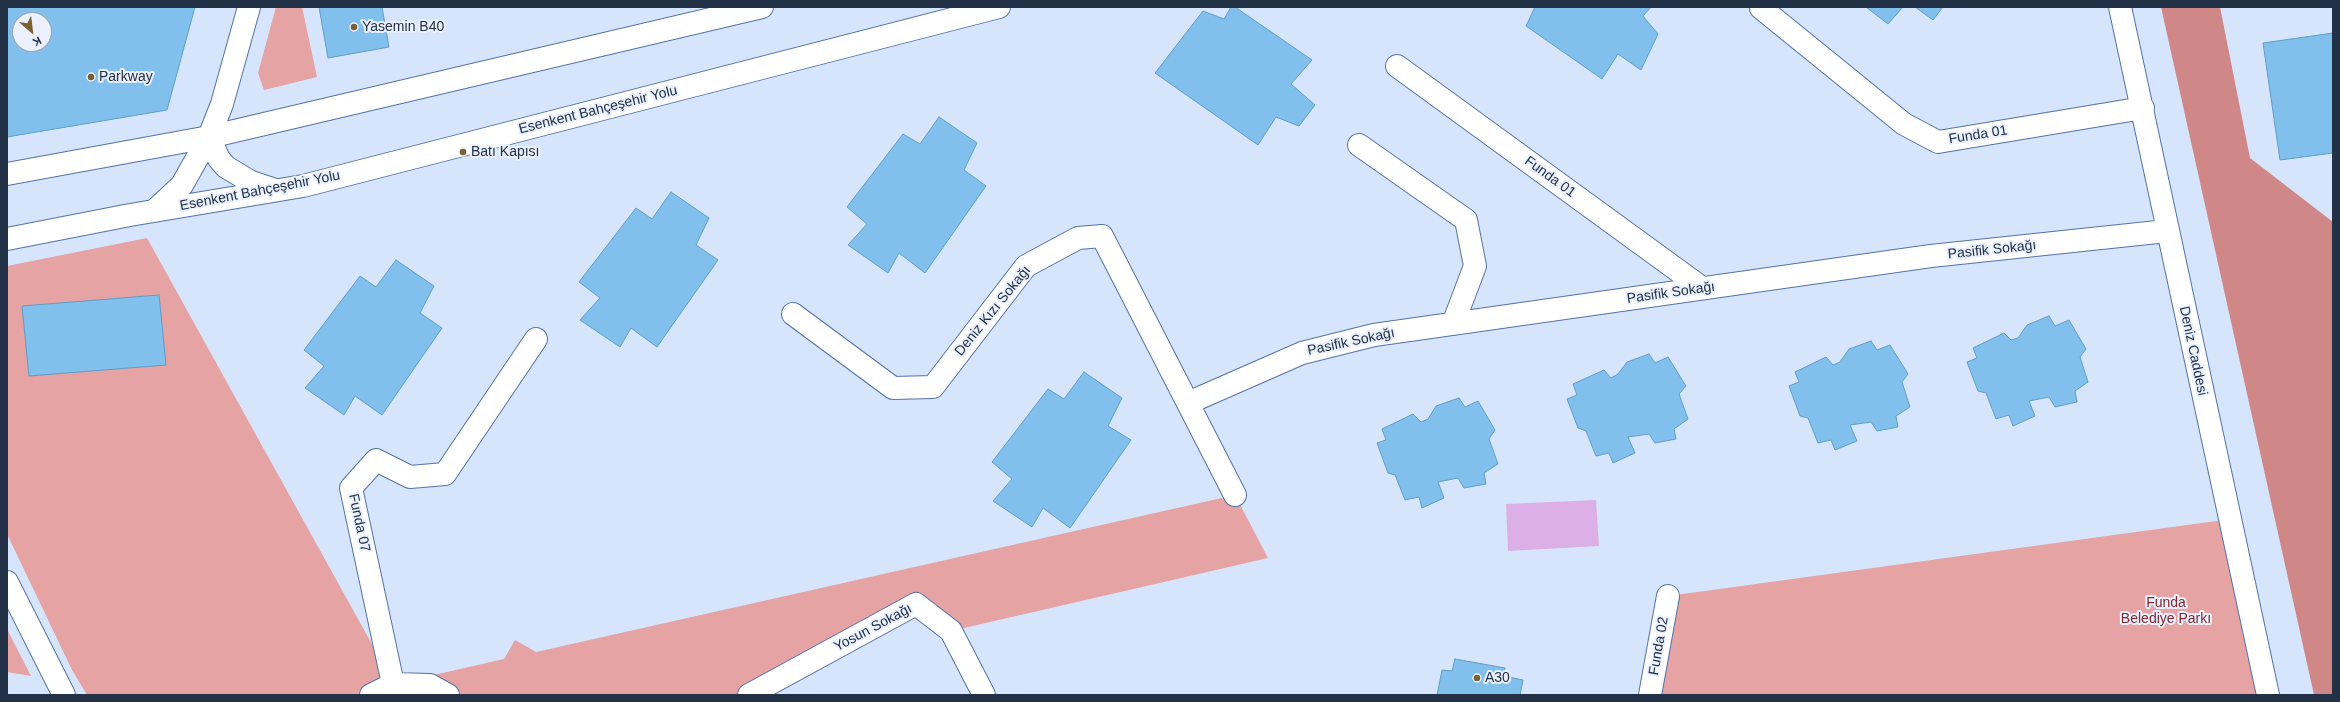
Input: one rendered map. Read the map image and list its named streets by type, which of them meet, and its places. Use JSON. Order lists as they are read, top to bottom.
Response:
{
  "streets": {
    "street": [
      "Esenkent Bahçeşehir Yolu",
      "Funda 01",
      "Pasifik Sokağı",
      "Deniz Kızı Sokağı",
      "Deniz Caddesi",
      "Funda 07",
      "Yosun Sokağı",
      "Funda 02"
    ]
  },
  "crossings": [
    ["Funda 01", "Pasifik Sokağı"],
    ["Funda 01", "Deniz Caddesi"],
    ["Pasifik Sokağı", "Deniz Kızı Sokağı"],
    ["Pasifik Sokağı", "Deniz Caddesi"]
  ],
  "parks": ["Funda Belediye Parkı"],
  "places": [
    "Yasemin B40",
    "Parkway",
    "Batı Kapısı",
    "A30"
  ],
  "north": "bottom right"
}
